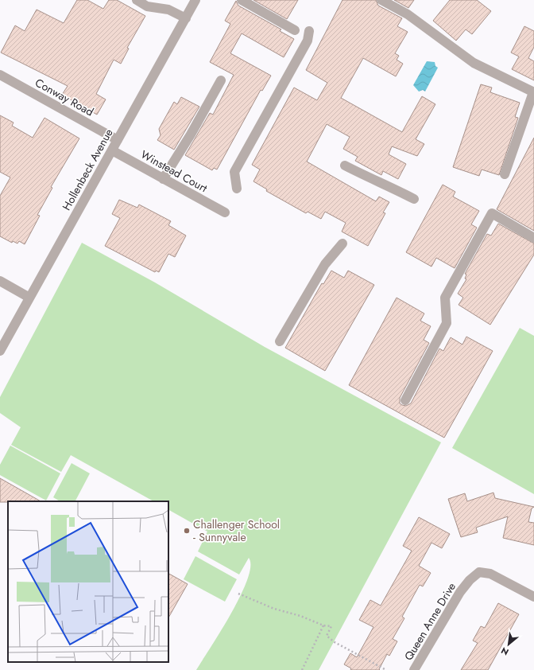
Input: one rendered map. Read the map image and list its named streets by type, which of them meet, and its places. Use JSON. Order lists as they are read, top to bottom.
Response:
{
  "streets": {
    "street": [
      "Conway Road",
      "Hollenbeck Avenue",
      "Winstead Court",
      "Queen Anne Drive"
    ]
  },
  "crossings": [
    ["Conway Road", "Hollenbeck Avenue"],
    ["Hollenbeck Avenue", "Winstead Court"]
  ],
  "places": ["Challenger School - Sunnyvale"],
  "north": "bottom left"
}
